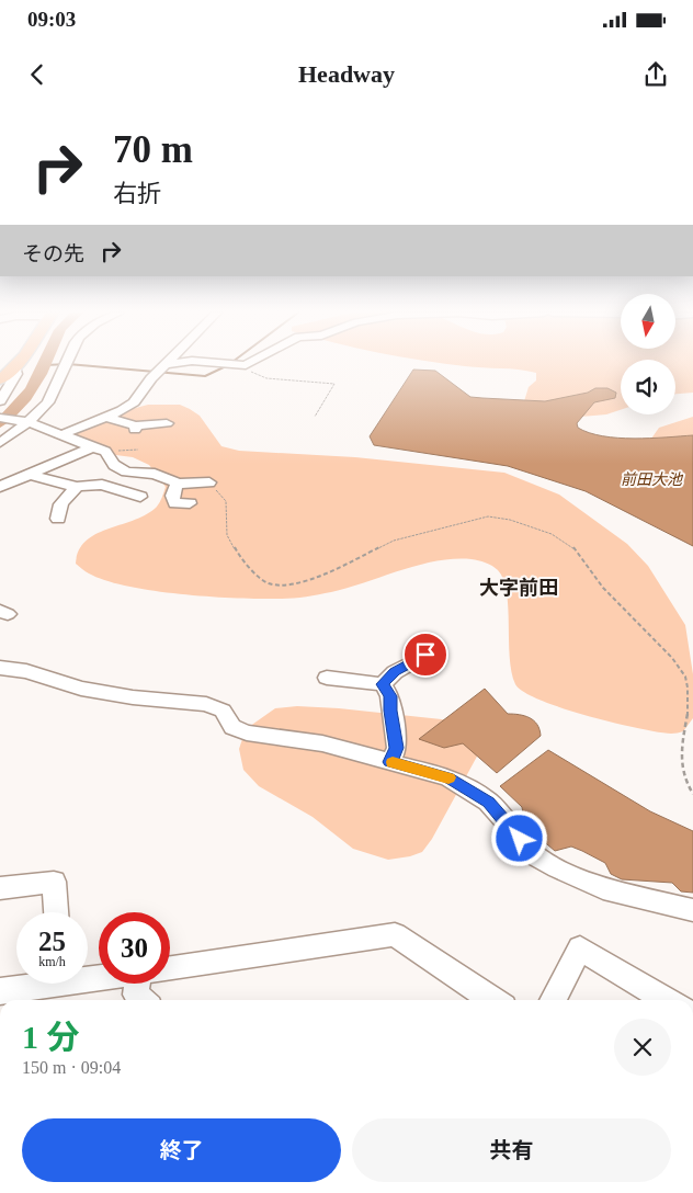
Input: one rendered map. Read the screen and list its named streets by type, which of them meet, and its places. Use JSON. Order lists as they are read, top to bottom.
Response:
{
  "districts": ["大字前田"],
  "water": ["前田大池"],
  "north": "bottom",
  "page": {
    "status": "09:03",
    "header": "Headway",
    "turn": ["70 m", "右折"],
    "then": "その先",
    "speed": "25 km/h",
    "limit": "30",
    "heading": ["1 分", "150 m · 09:04"],
    "buttons": ["終了", "共有"]
  }
}
